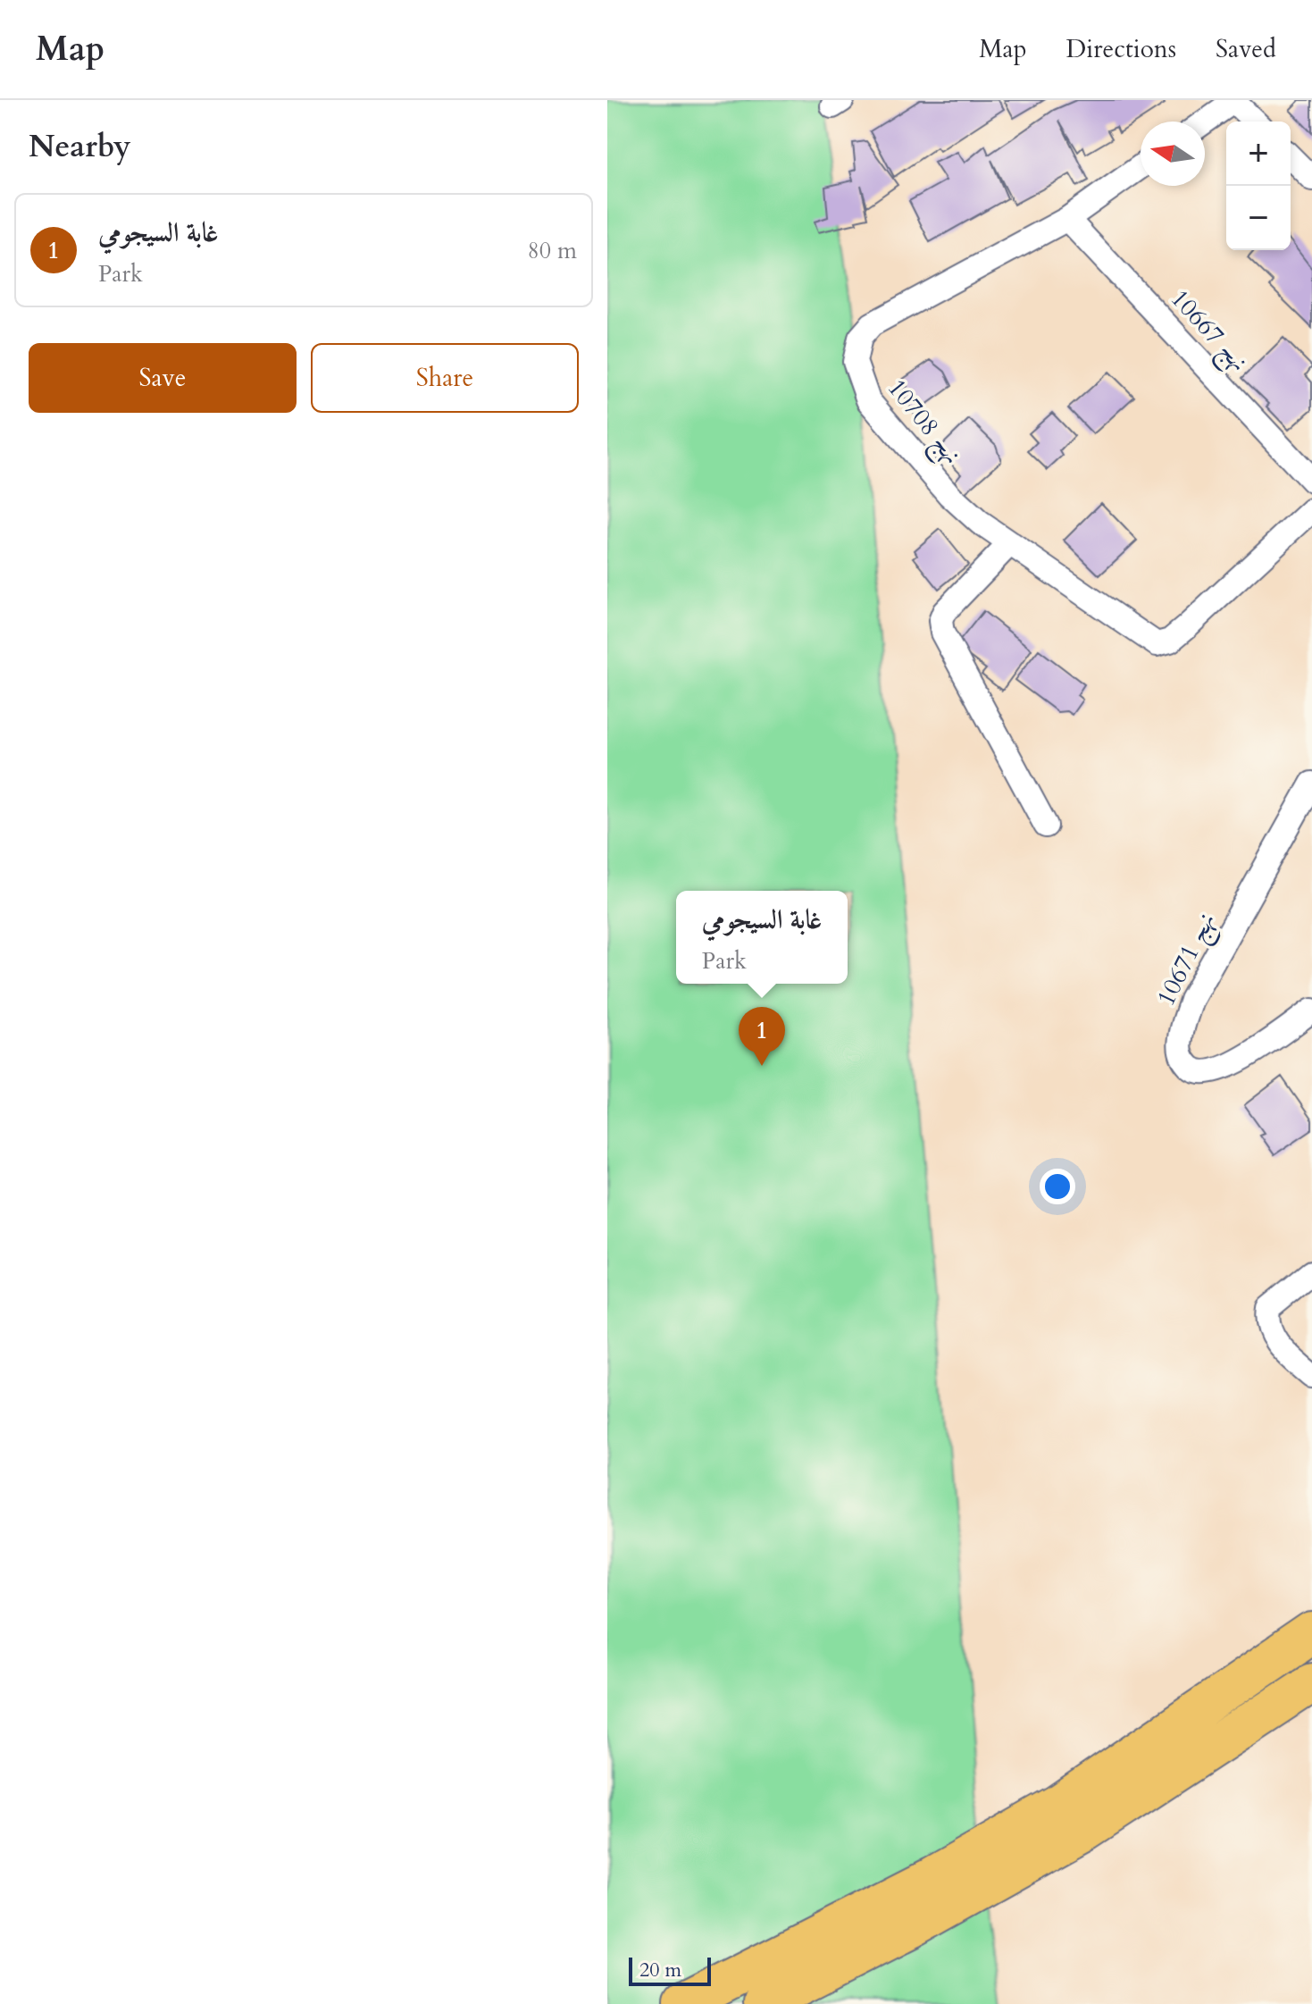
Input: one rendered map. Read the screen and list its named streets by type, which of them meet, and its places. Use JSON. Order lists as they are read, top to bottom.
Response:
{
  "streets": {
    "street": ["نهج 10667", "نهج 10708", "نهج 10671"]
  },
  "crossings": [
    ["نهج 10667", "نهج 10708"]
  ],
  "scale_bar": "20 m",
  "north": "left",
  "page": {
    "header": "Map",
    "nav": ["Map", "Directions", "Saved"],
    "heading": "Nearby",
    "map_buttons": ["+", "−"],
    "list": [
      {
        "mark": "1",
        "name": "غابة السيجومي",
        "note": "Park",
        "value": "80 m"
      }
    ],
    "buttons": ["Save", "Share"],
    "popup": ["غابة السيجومي", "Park"],
    "pins": "1",
    "scale": "20 m"
  }
}
